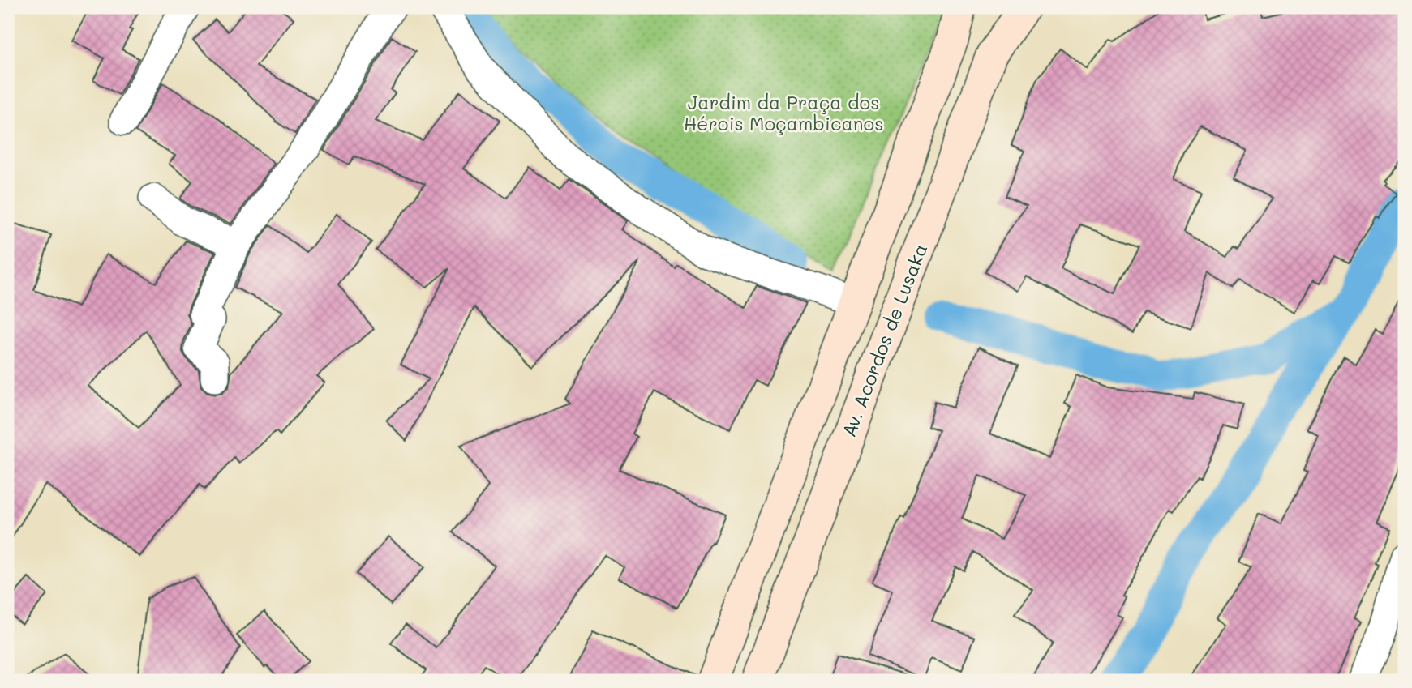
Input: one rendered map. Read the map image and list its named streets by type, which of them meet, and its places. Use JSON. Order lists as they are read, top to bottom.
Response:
{
  "streets": {
    "main road": ["Av. Acordos de Lusaka"]
  },
  "parks": ["Jardim da Praça dos Hérois Moçambicanos"]
}
